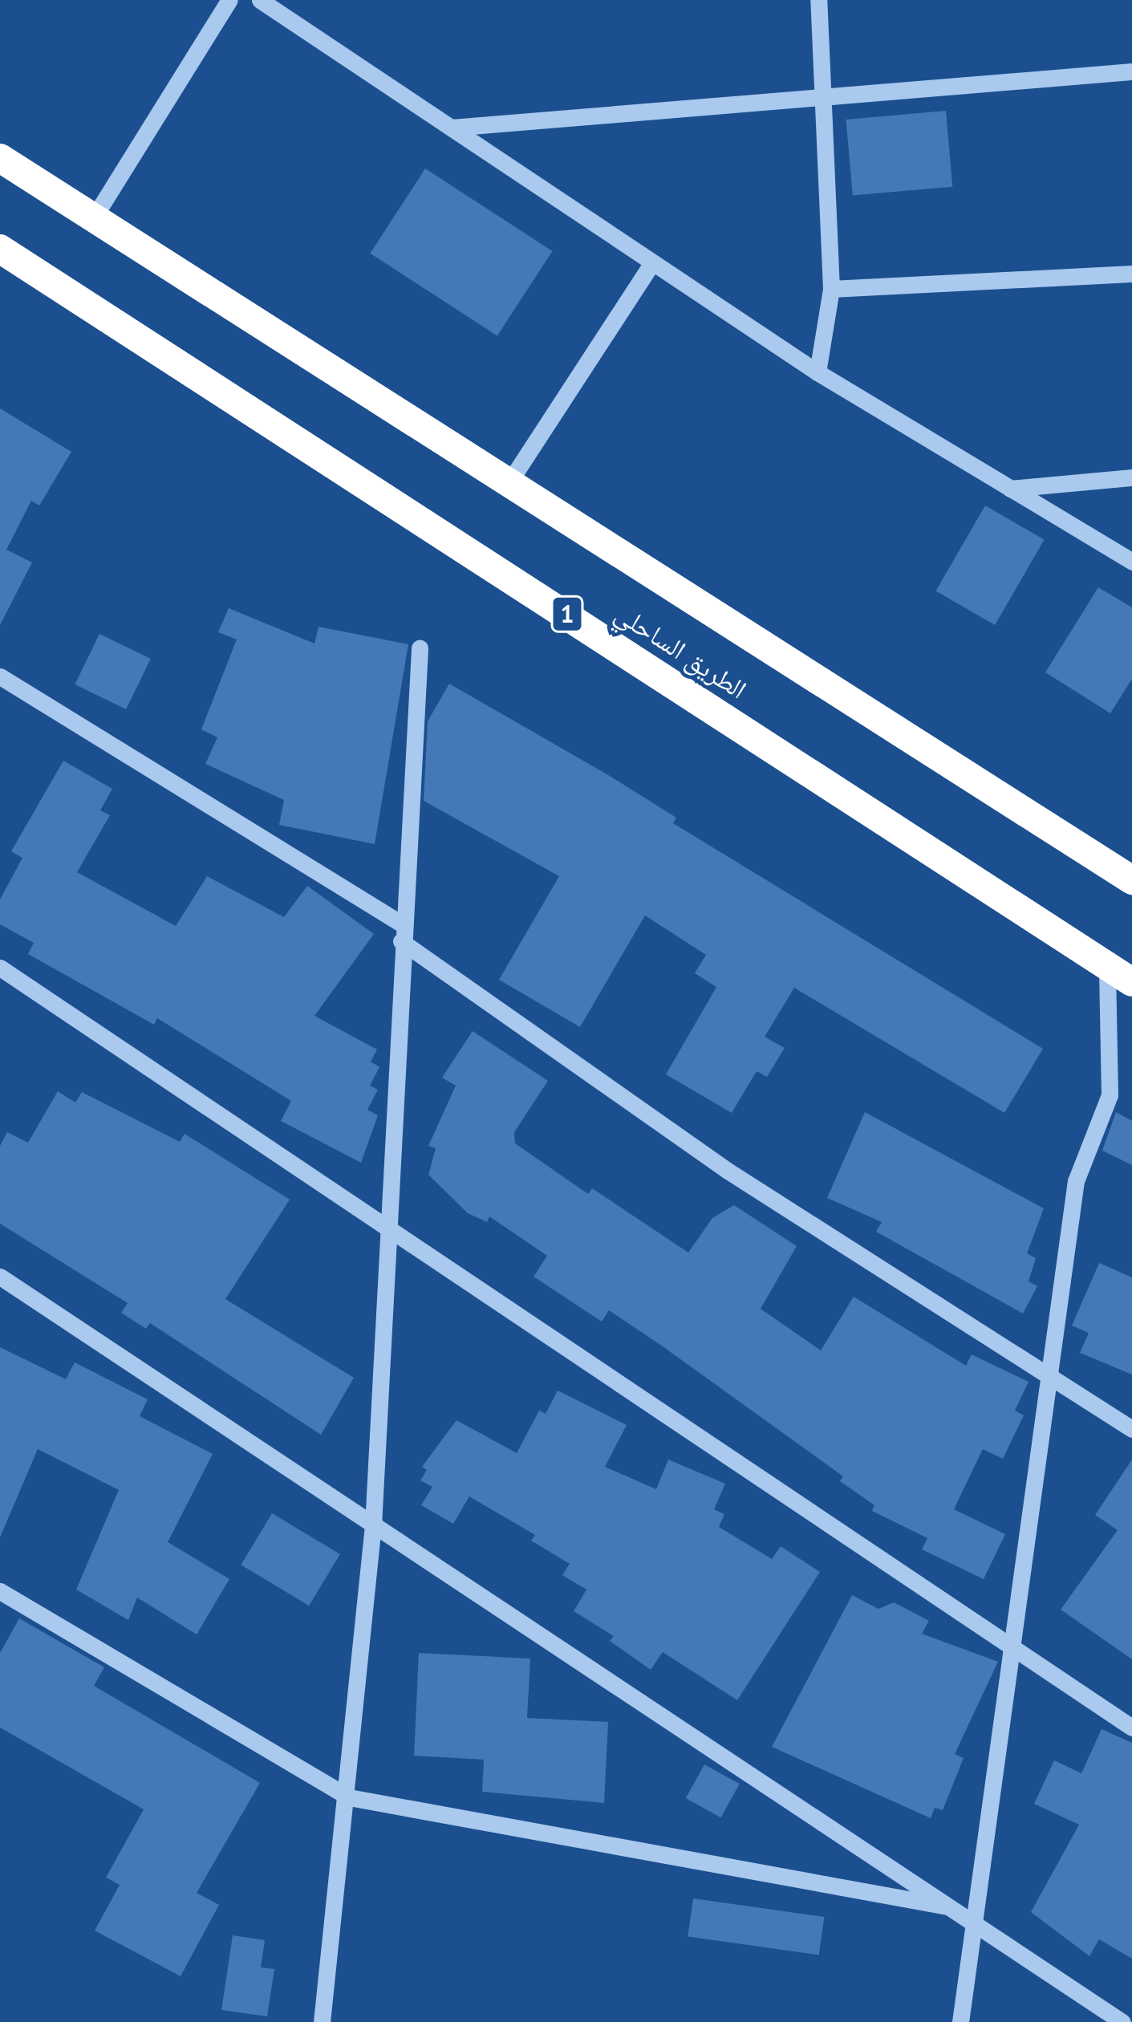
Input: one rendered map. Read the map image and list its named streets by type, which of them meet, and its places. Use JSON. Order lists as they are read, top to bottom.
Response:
{
  "streets": {
    "highway": ["1", "الطريق الساحلي"]
  }
}
